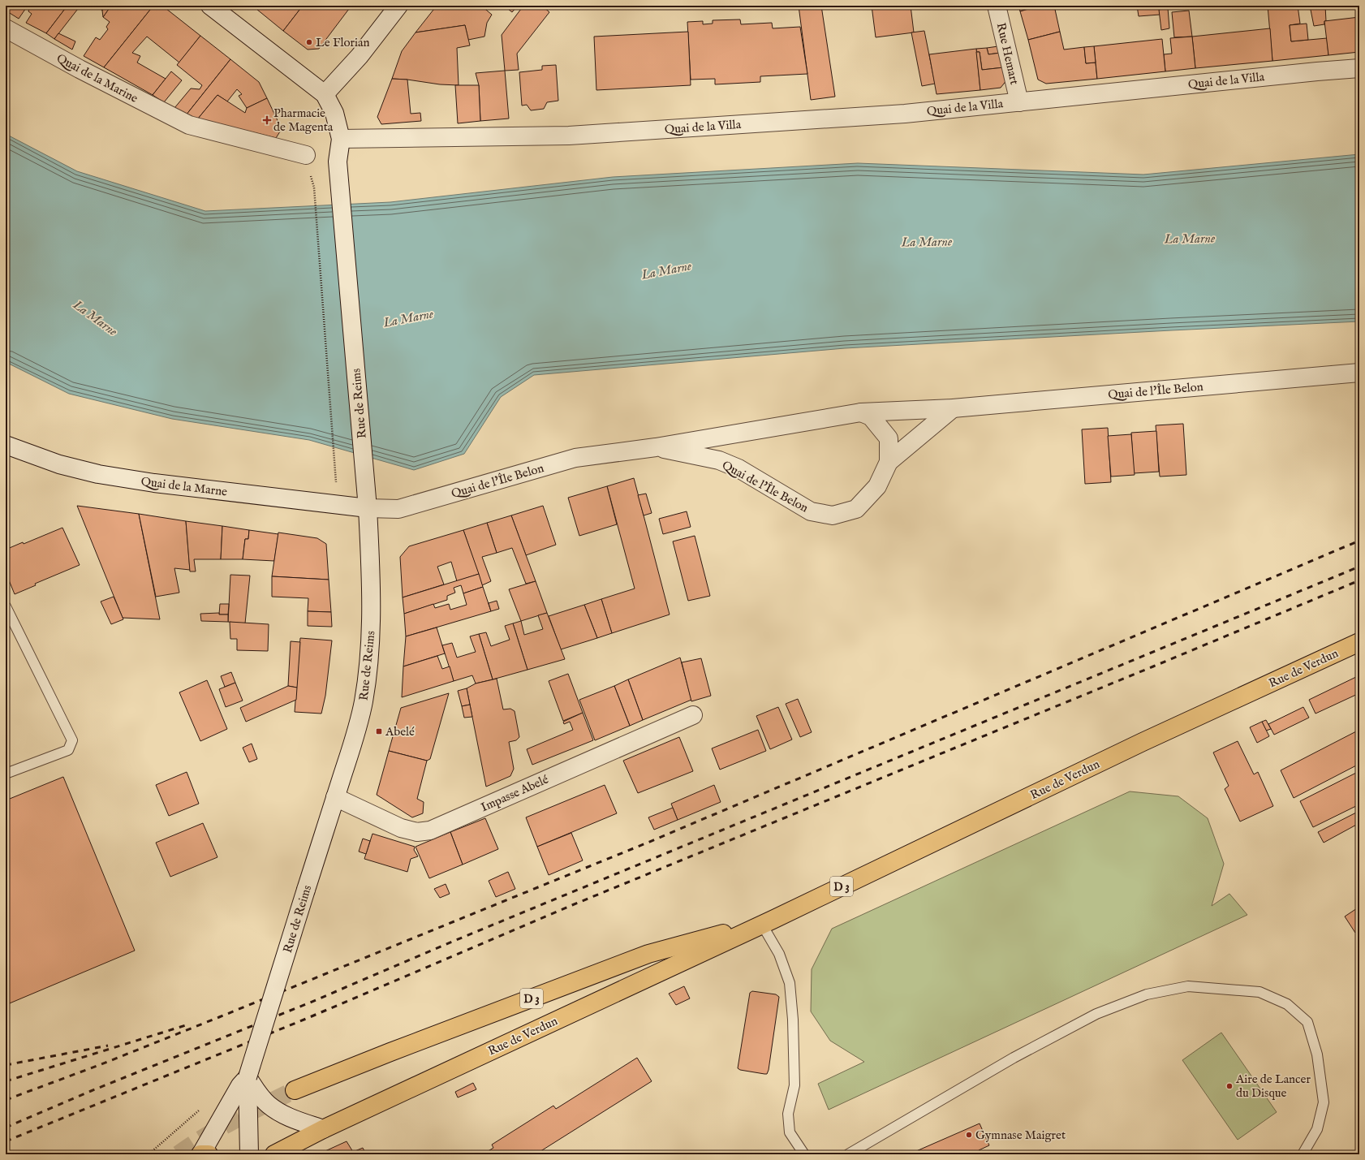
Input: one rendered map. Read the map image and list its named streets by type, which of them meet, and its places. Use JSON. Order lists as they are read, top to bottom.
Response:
{
  "streets": {
    "main road": ["Rue de Verdun", "D 3"],
    "street": [
      "Rue Hemart",
      "Quai de la Marine",
      "Quai de la Villa",
      "Quai de l'Île Belon",
      "Rue de Reims",
      "Quai de la Marne",
      "Impasse Abelé"
    ]
  },
  "crossings": [
    ["Rue Hemart", "Quai de la Villa"],
    ["Quai de la Villa", "Rue de Reims"],
    ["Quai de l'Île Belon", "Quai de la Marne"],
    ["Rue de Reims", "Quai de la Marne"],
    ["Rue de Reims", "Impasse Abelé"]
  ],
  "water": ["La Marne"],
  "places": {
    "other": ["Le Florian", "Aire de Lancer du Disque", "Gymnase Maigret"],
    "health": ["Pharmacie de Magenta"],
    "transit": ["Abelé"]
  }
}
